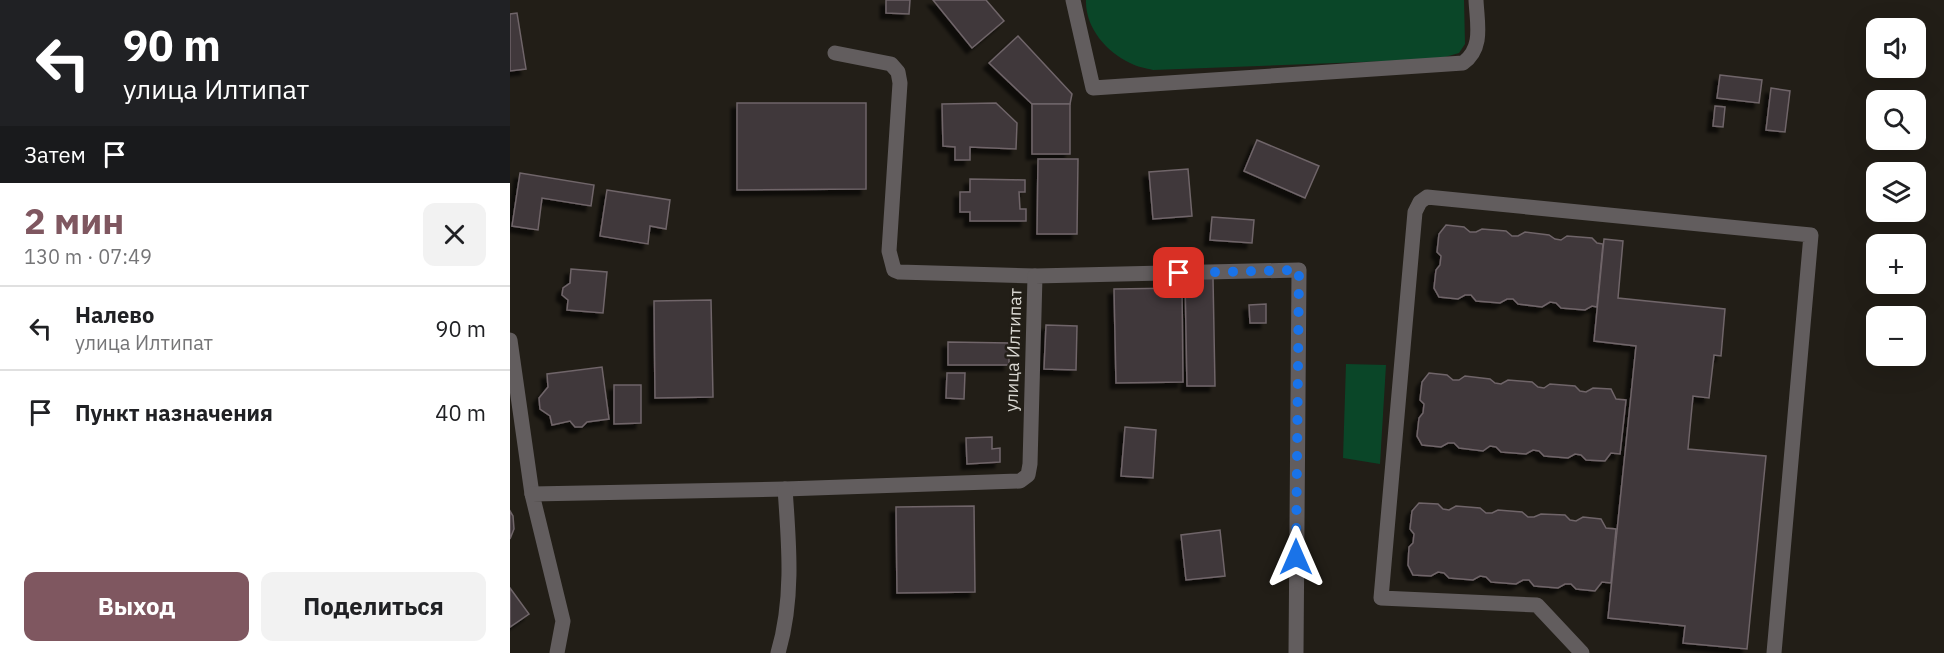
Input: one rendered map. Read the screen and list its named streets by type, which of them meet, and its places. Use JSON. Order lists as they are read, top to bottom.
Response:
{
  "streets": {
    "street": ["улица Илтипат"]
  },
  "page": {
    "turn": ["90 m", "улица Илтипат"],
    "map_buttons": ["+", "−"],
    "then": "Затем",
    "heading": ["2 мин", "130 m · 07:49"],
    "list": [
      {
        "name": "Налево",
        "note": "улица Илтипат",
        "value": "90 m"
      },
      {
        "name": "Пункт назначения",
        "value": "40 m"
      }
    ],
    "buttons": ["Выход", "Поделиться"]
  }
}
